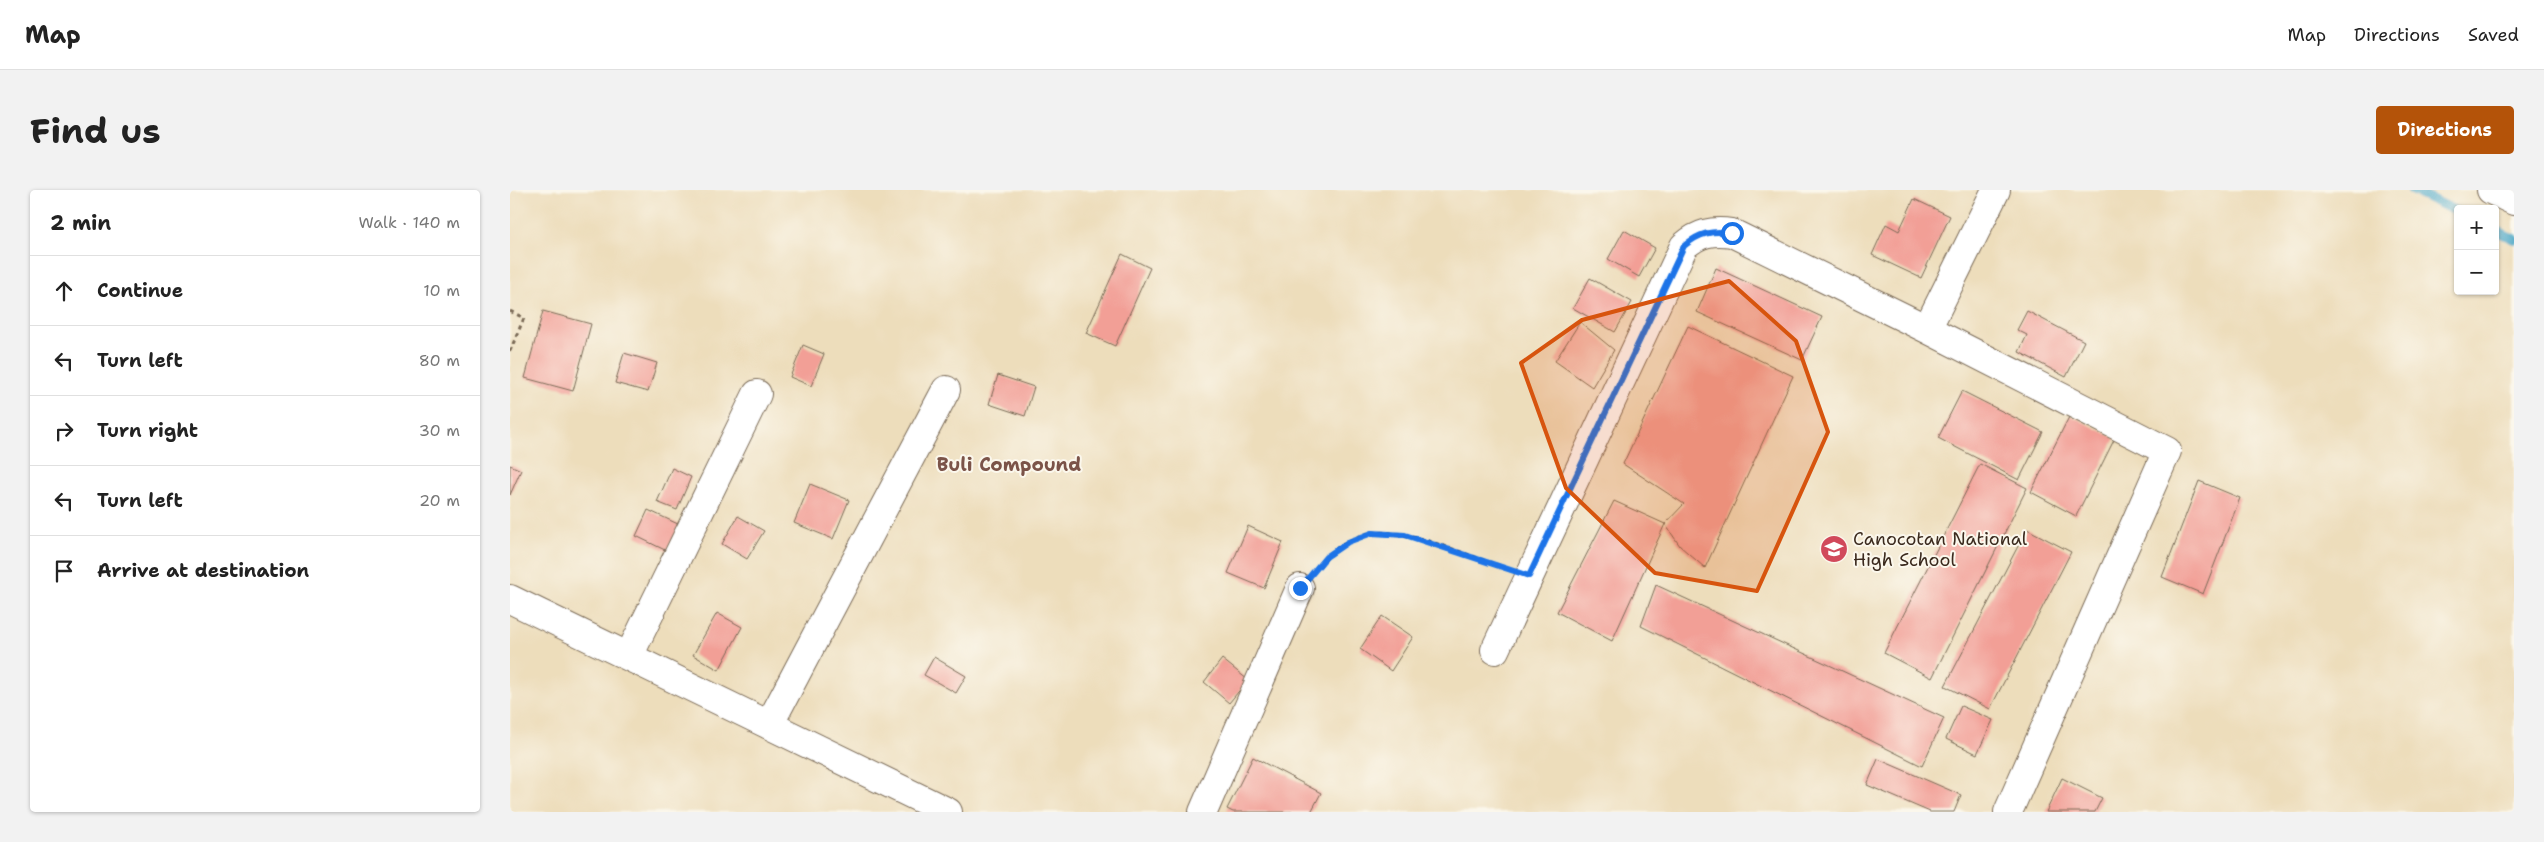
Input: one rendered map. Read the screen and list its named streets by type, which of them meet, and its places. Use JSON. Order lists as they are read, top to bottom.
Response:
{
  "districts": ["Buli Compound"],
  "places": {
    "school or university": ["Canocotan National High School"]
  },
  "page": {
    "header": "Map",
    "nav": ["Map", "Directions", "Saved"],
    "buttons": "Directions",
    "title": "Find us",
    "heading": ["2 min", "Walk · 140 m"],
    "map_buttons": ["+", "−"],
    "list": [
      ["Continue", "10 m"],
      ["Turn left", "80 m"],
      ["Turn right", "30 m"],
      ["Turn left", "20 m"],
      "Arrive at destination"
    ]
  }
}
